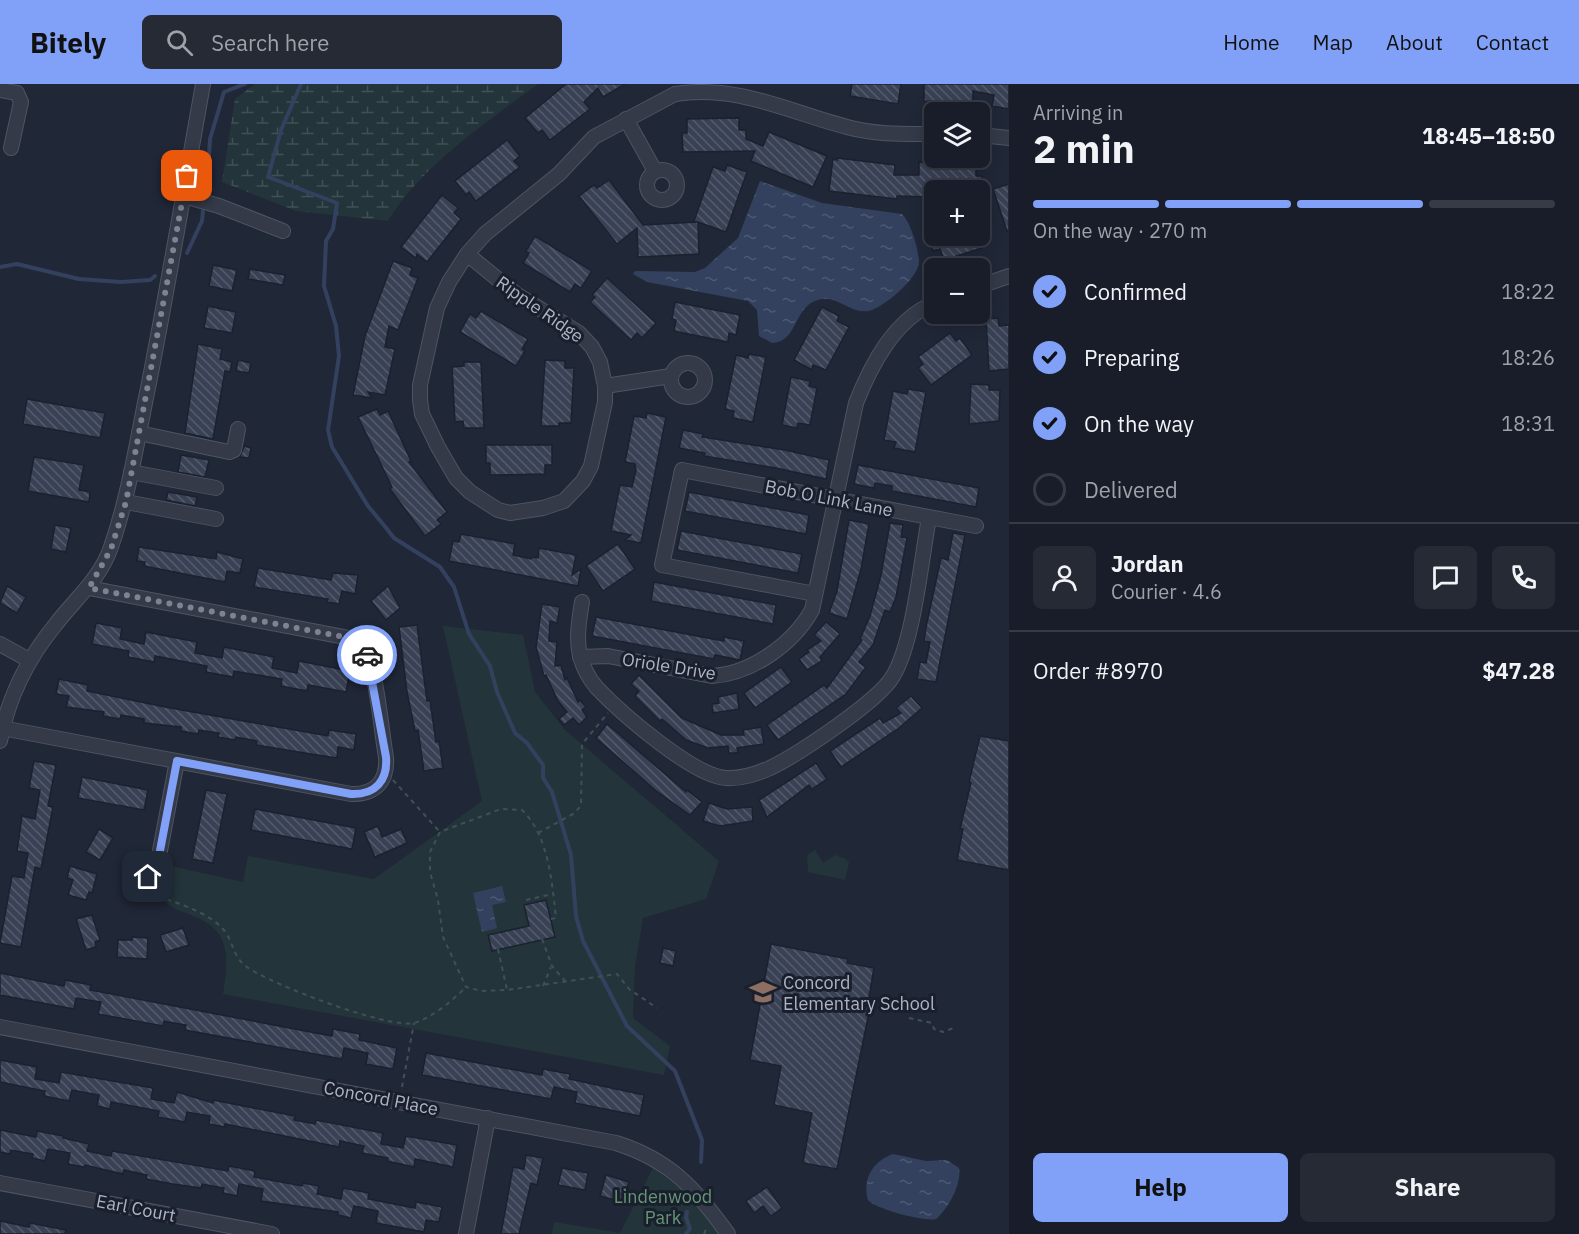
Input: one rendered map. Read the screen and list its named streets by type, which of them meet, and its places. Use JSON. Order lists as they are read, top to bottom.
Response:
{
  "streets": {
    "street": [
      "Ripple Ridge",
      "Bob O Link Lane",
      "Oriole Drive",
      "Concord Place",
      "Earl Court"
    ]
  },
  "crossings": [
    ["Bob O Link Lane", "Oriole Drive"]
  ],
  "parks": ["Lindenwood Park"],
  "places": {
    "school or university": ["Concord Elementary School"]
  },
  "page": {
    "header": "Bitely",
    "search": "Search here",
    "nav": [
      "Home",
      "Map",
      "About",
      "Contact"
    ],
    "heading": ["2 min", "Arriving in", "18:45–18:50"],
    "panel": [
      "Jordan",
      "Courier · 4.6",
      "Order #8970",
      "$47.28"
    ],
    "map_buttons": ["+", "−"],
    "bar": "On the way · 270 m",
    "list": [
      ["Confirmed", "18:22"],
      ["Preparing", "18:26"],
      ["On the way", "18:31"],
      "Delivered"
    ],
    "buttons": ["Help", "Share"]
  }
}
